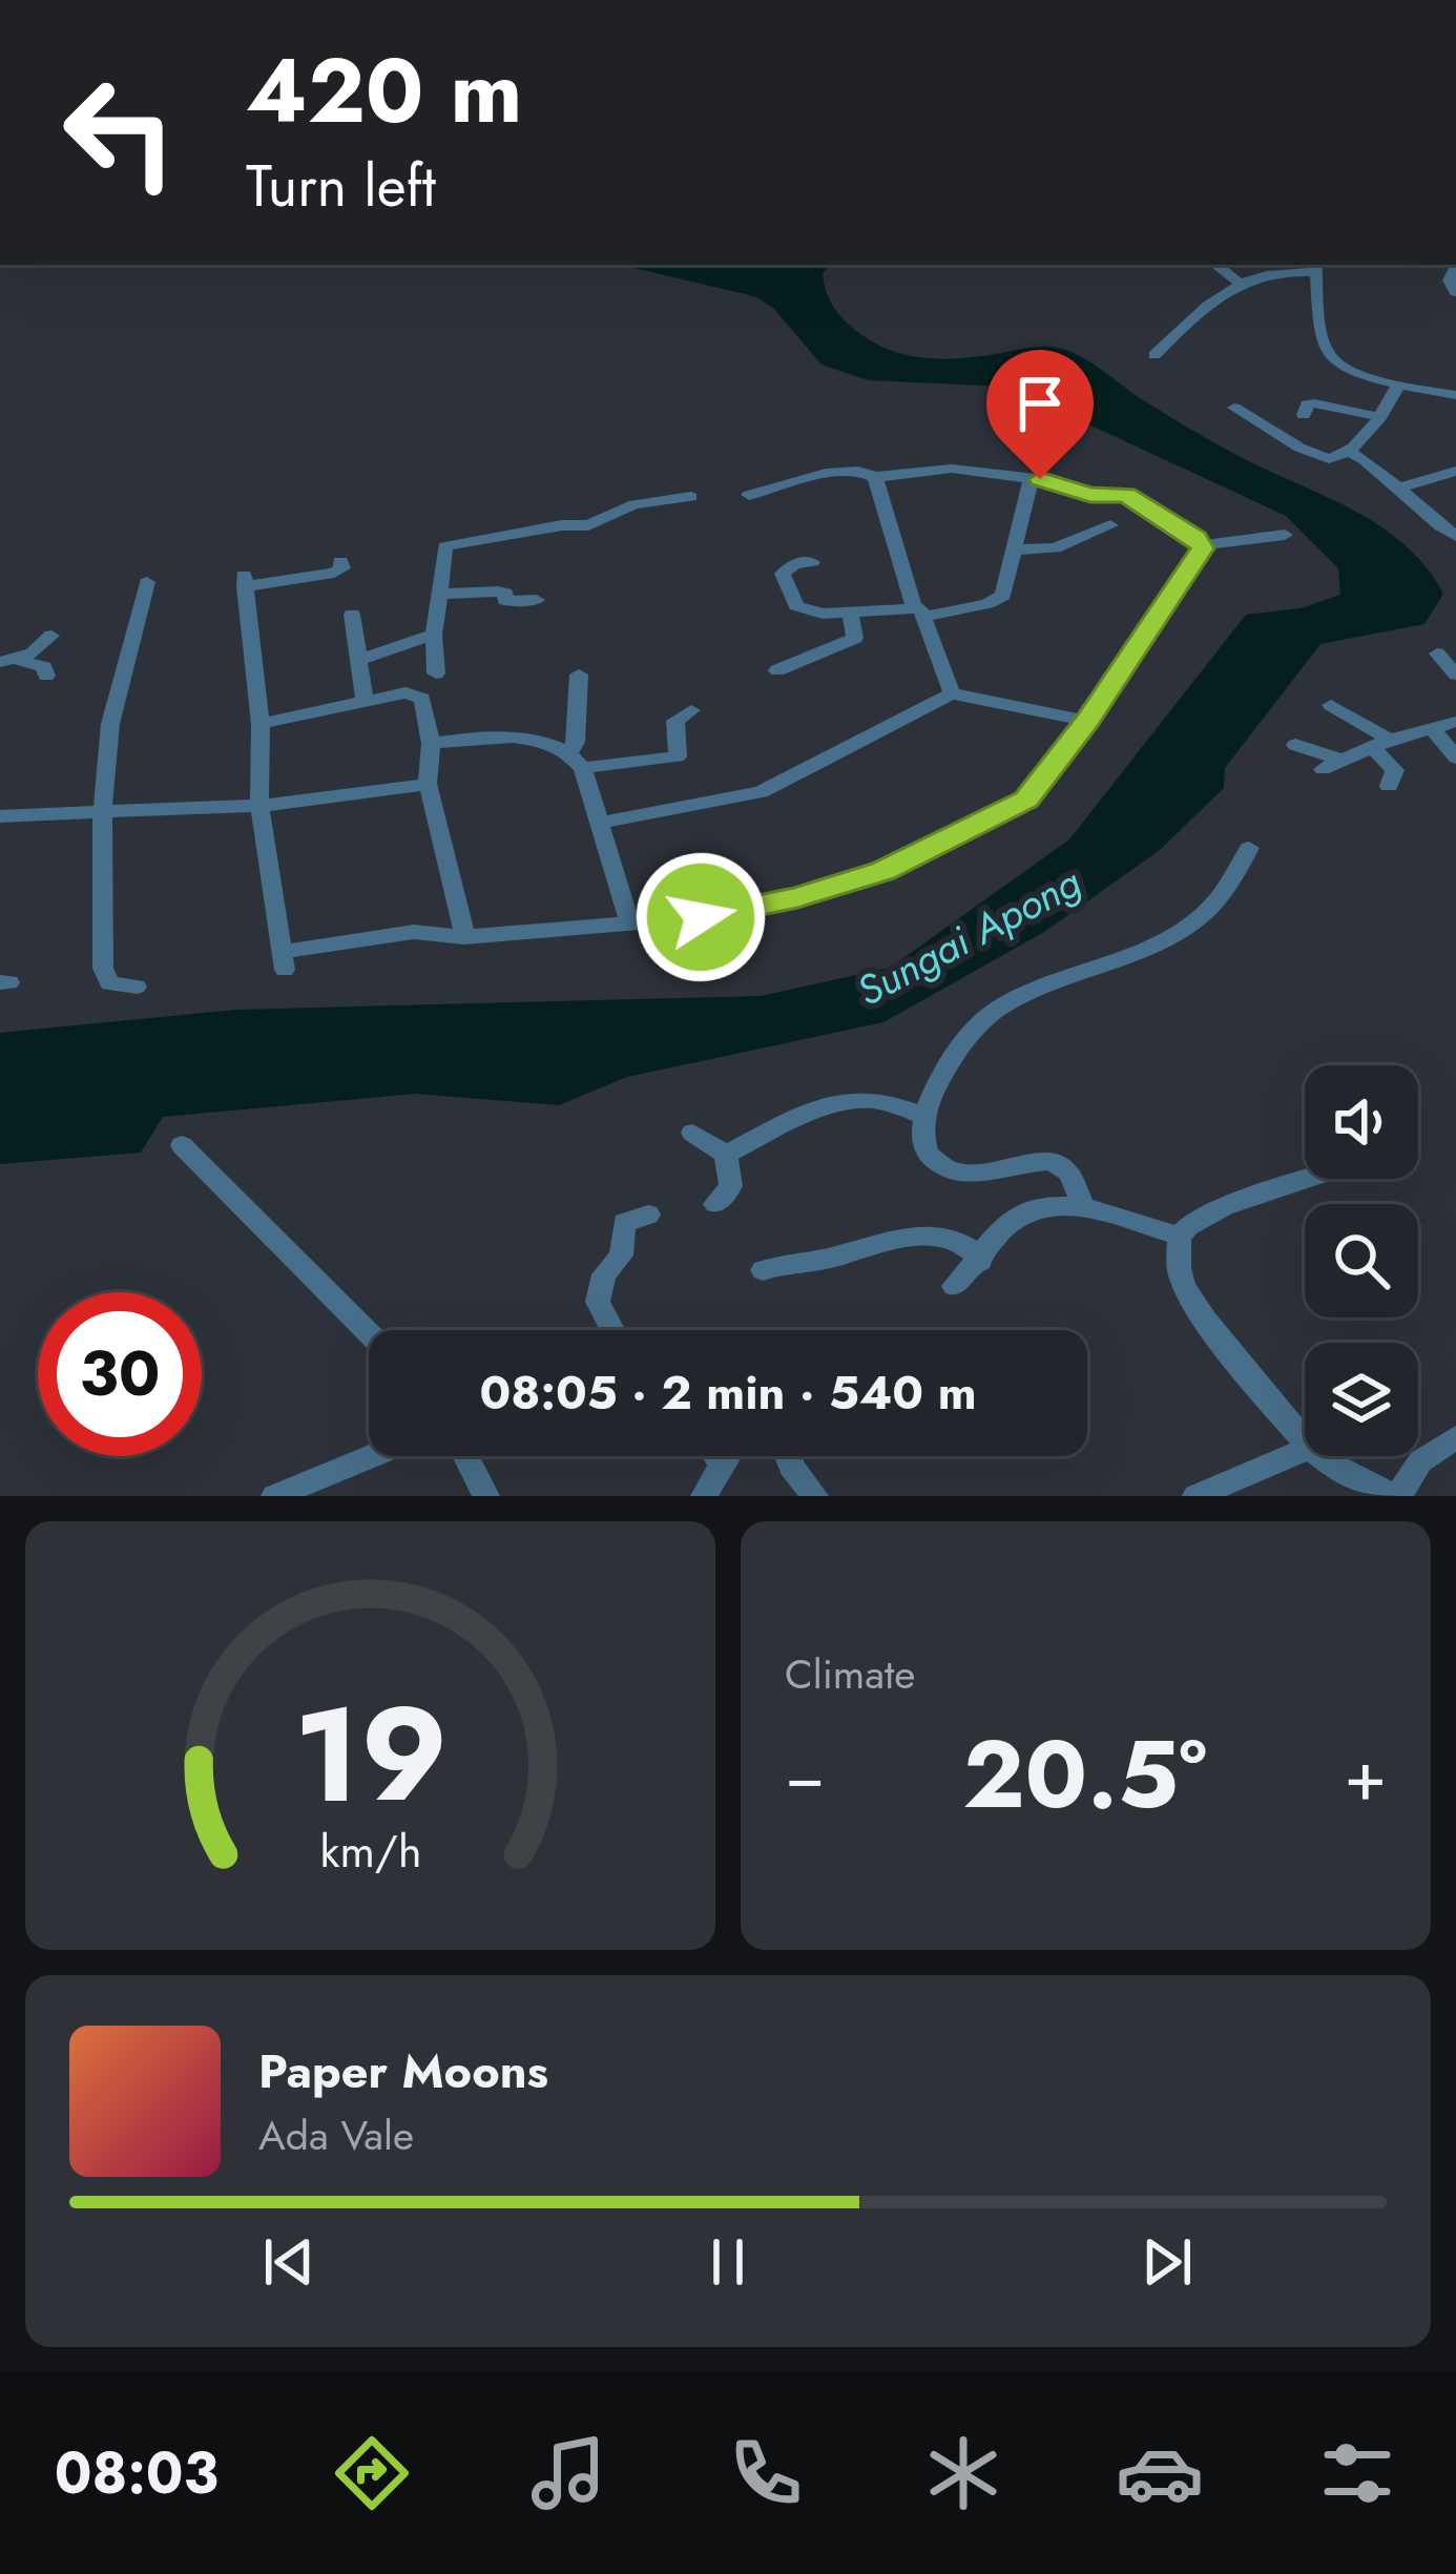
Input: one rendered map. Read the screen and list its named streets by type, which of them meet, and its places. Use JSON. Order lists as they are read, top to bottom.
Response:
{
  "water": ["Sungai Apong"],
  "page": {
    "turn": ["420 m", "Turn left"],
    "limit": "30",
    "trip": "08:05 · 2 min · 540 m",
    "tile": "Climate",
    "heat": ["−", "20.5°", "+"],
    "song": ["Paper Moons", "Ada Vale"],
    "tabs": "08:03",
    "gauge": ["19", "km/h"]
  }
}
